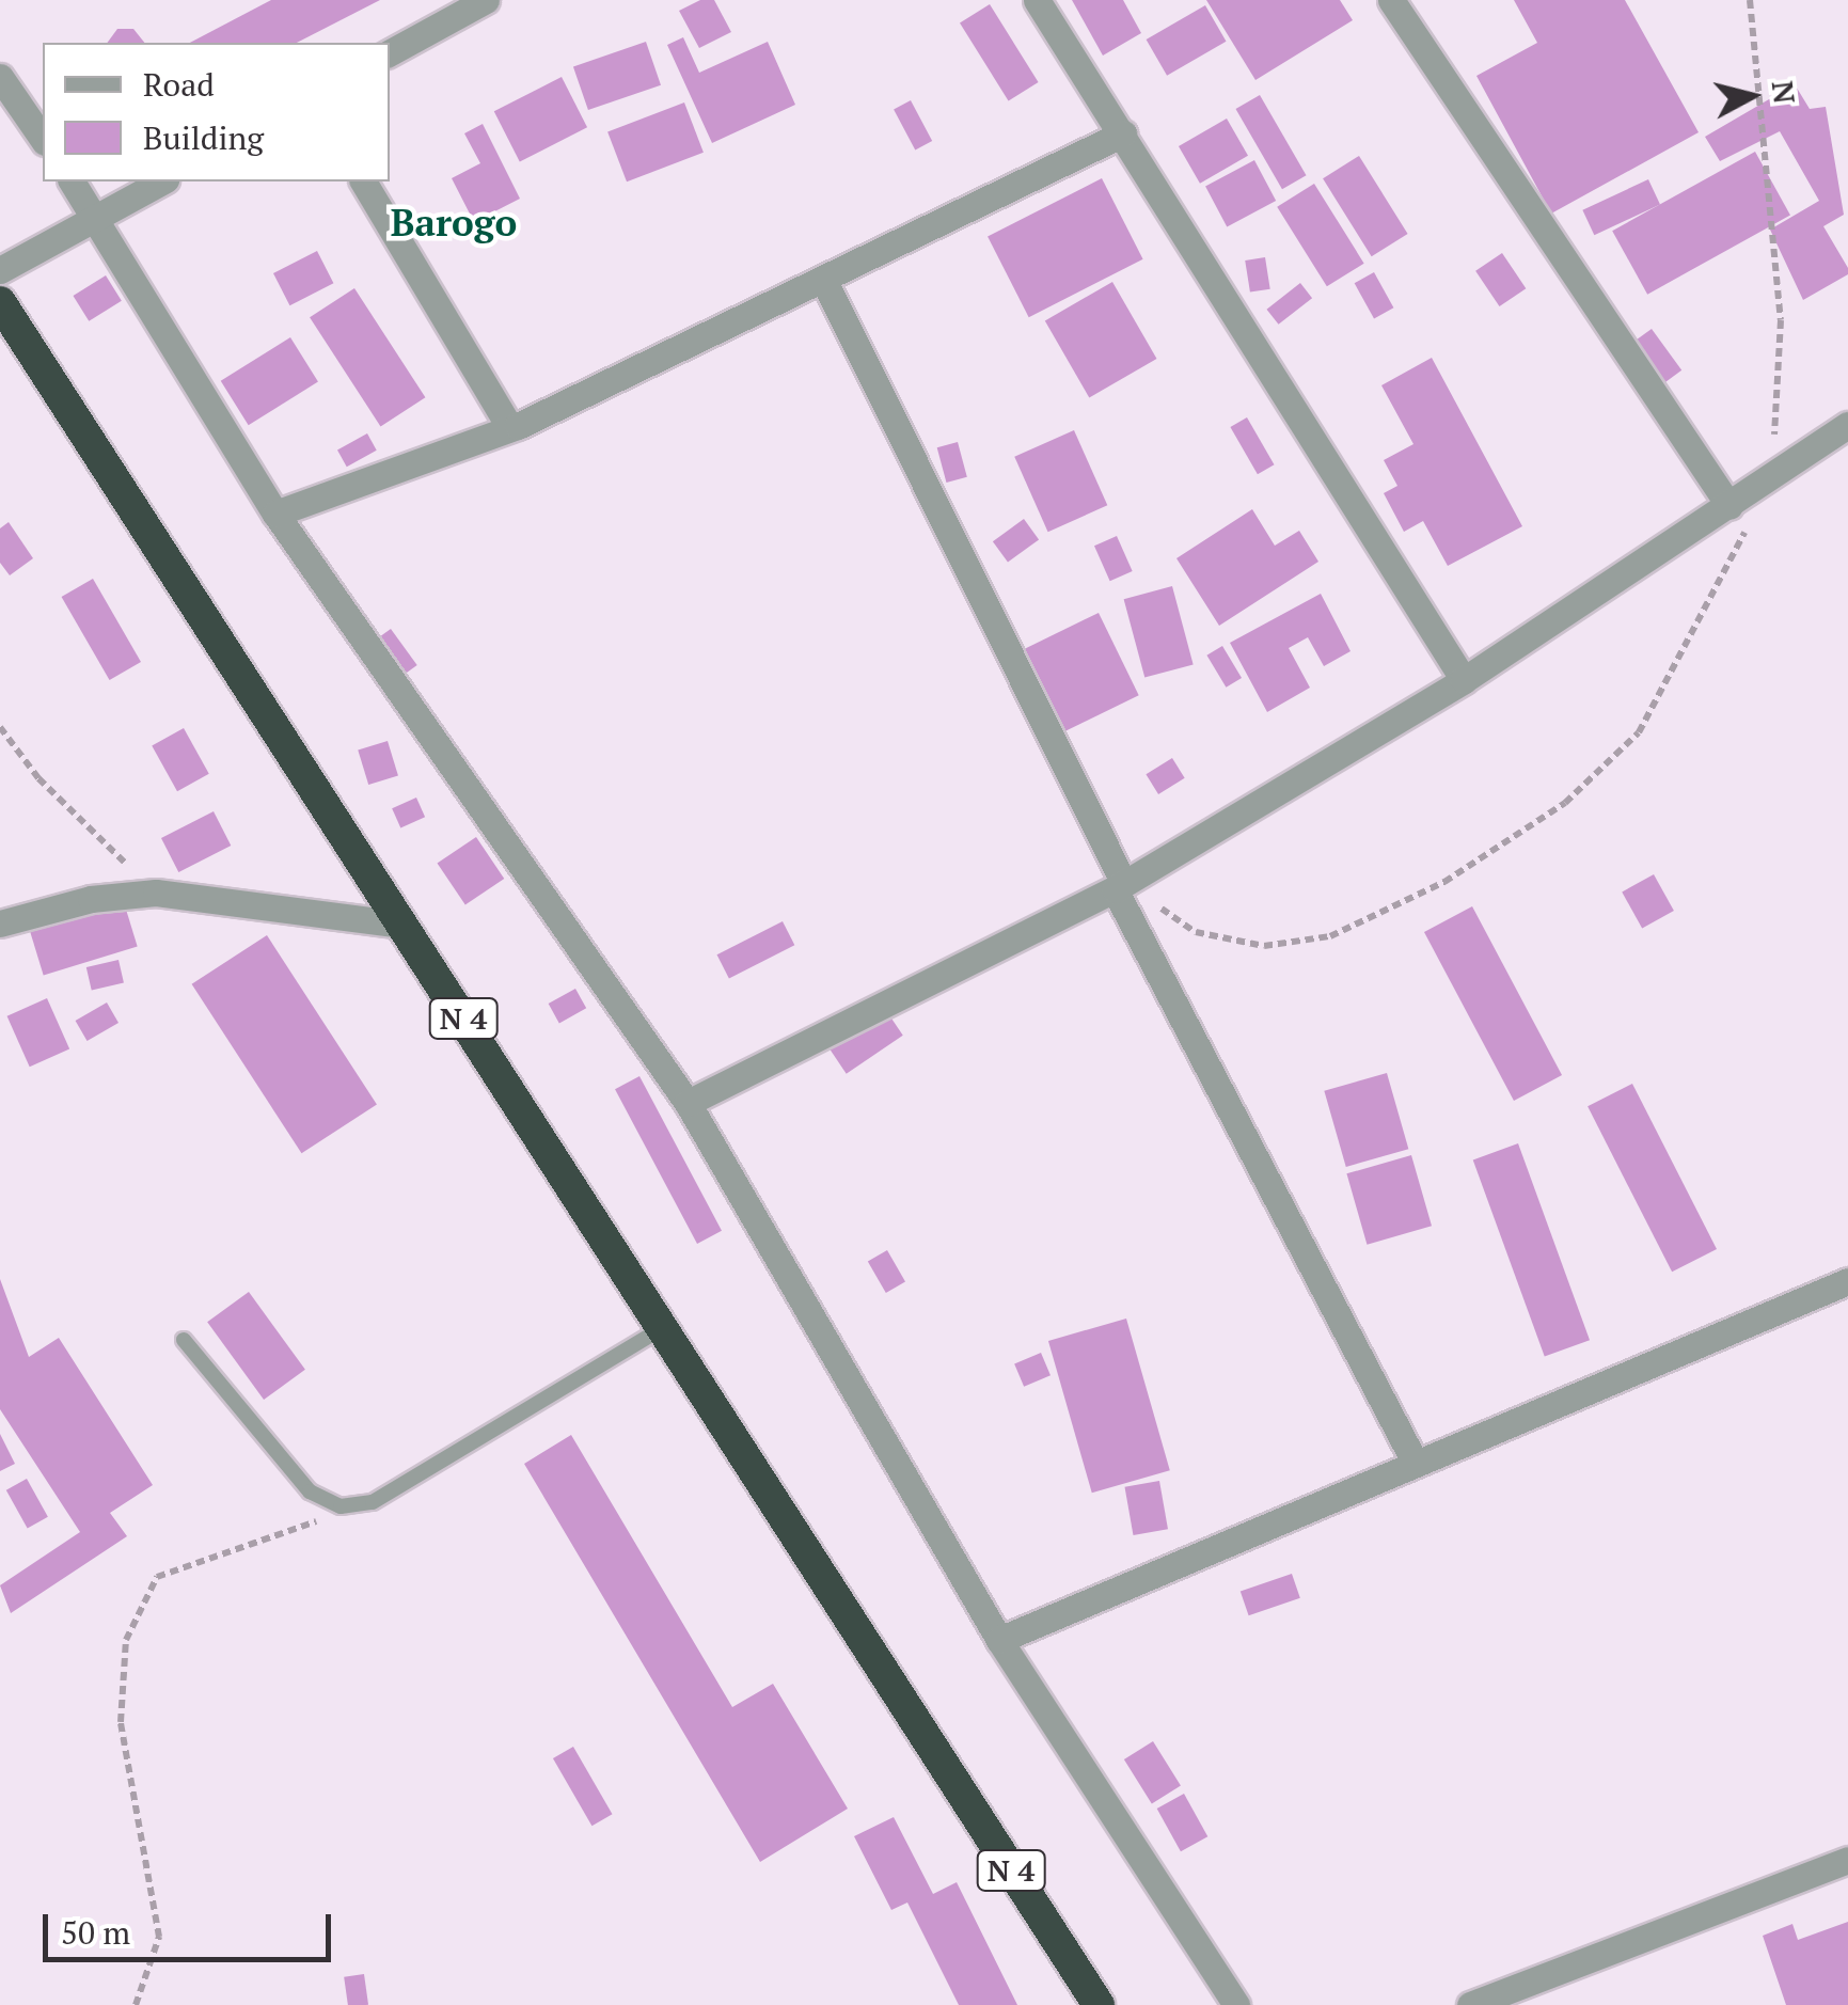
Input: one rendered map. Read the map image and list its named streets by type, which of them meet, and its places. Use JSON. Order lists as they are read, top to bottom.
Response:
{
  "streets": {
    "highway": ["N 4"]
  },
  "districts": ["Barogo"],
  "legend": ["Road", "Building"],
  "scale_bar": "50 m",
  "north": "right"
}
